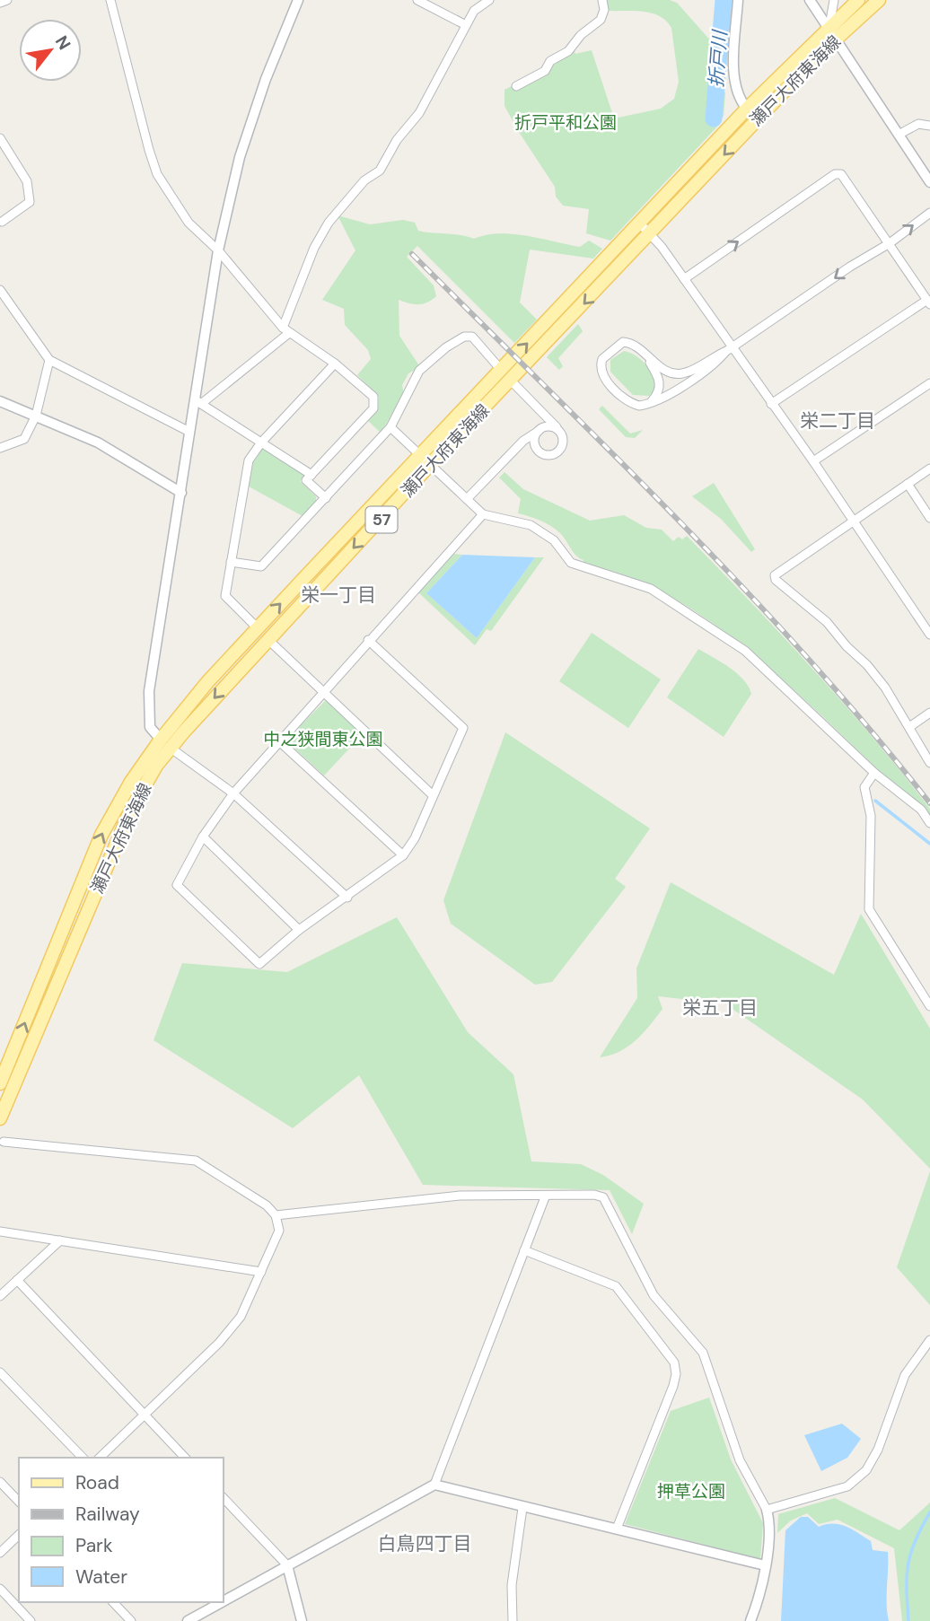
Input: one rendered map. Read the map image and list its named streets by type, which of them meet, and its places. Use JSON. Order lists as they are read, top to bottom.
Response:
{
  "streets": {
    "main road": ["瀬戸大府東海線", "57"]
  },
  "districts": [
    "栄二丁目",
    "栄一丁目",
    "栄五丁目",
    "白鳥四丁目"
  ],
  "water": ["折戸川"],
  "parks": ["折戸平和公園", "中之狭間東公園", "押草公園"],
  "legend": [
    "Road",
    "Railway",
    "Park",
    "Water"
  ],
  "north": "top right"
}
